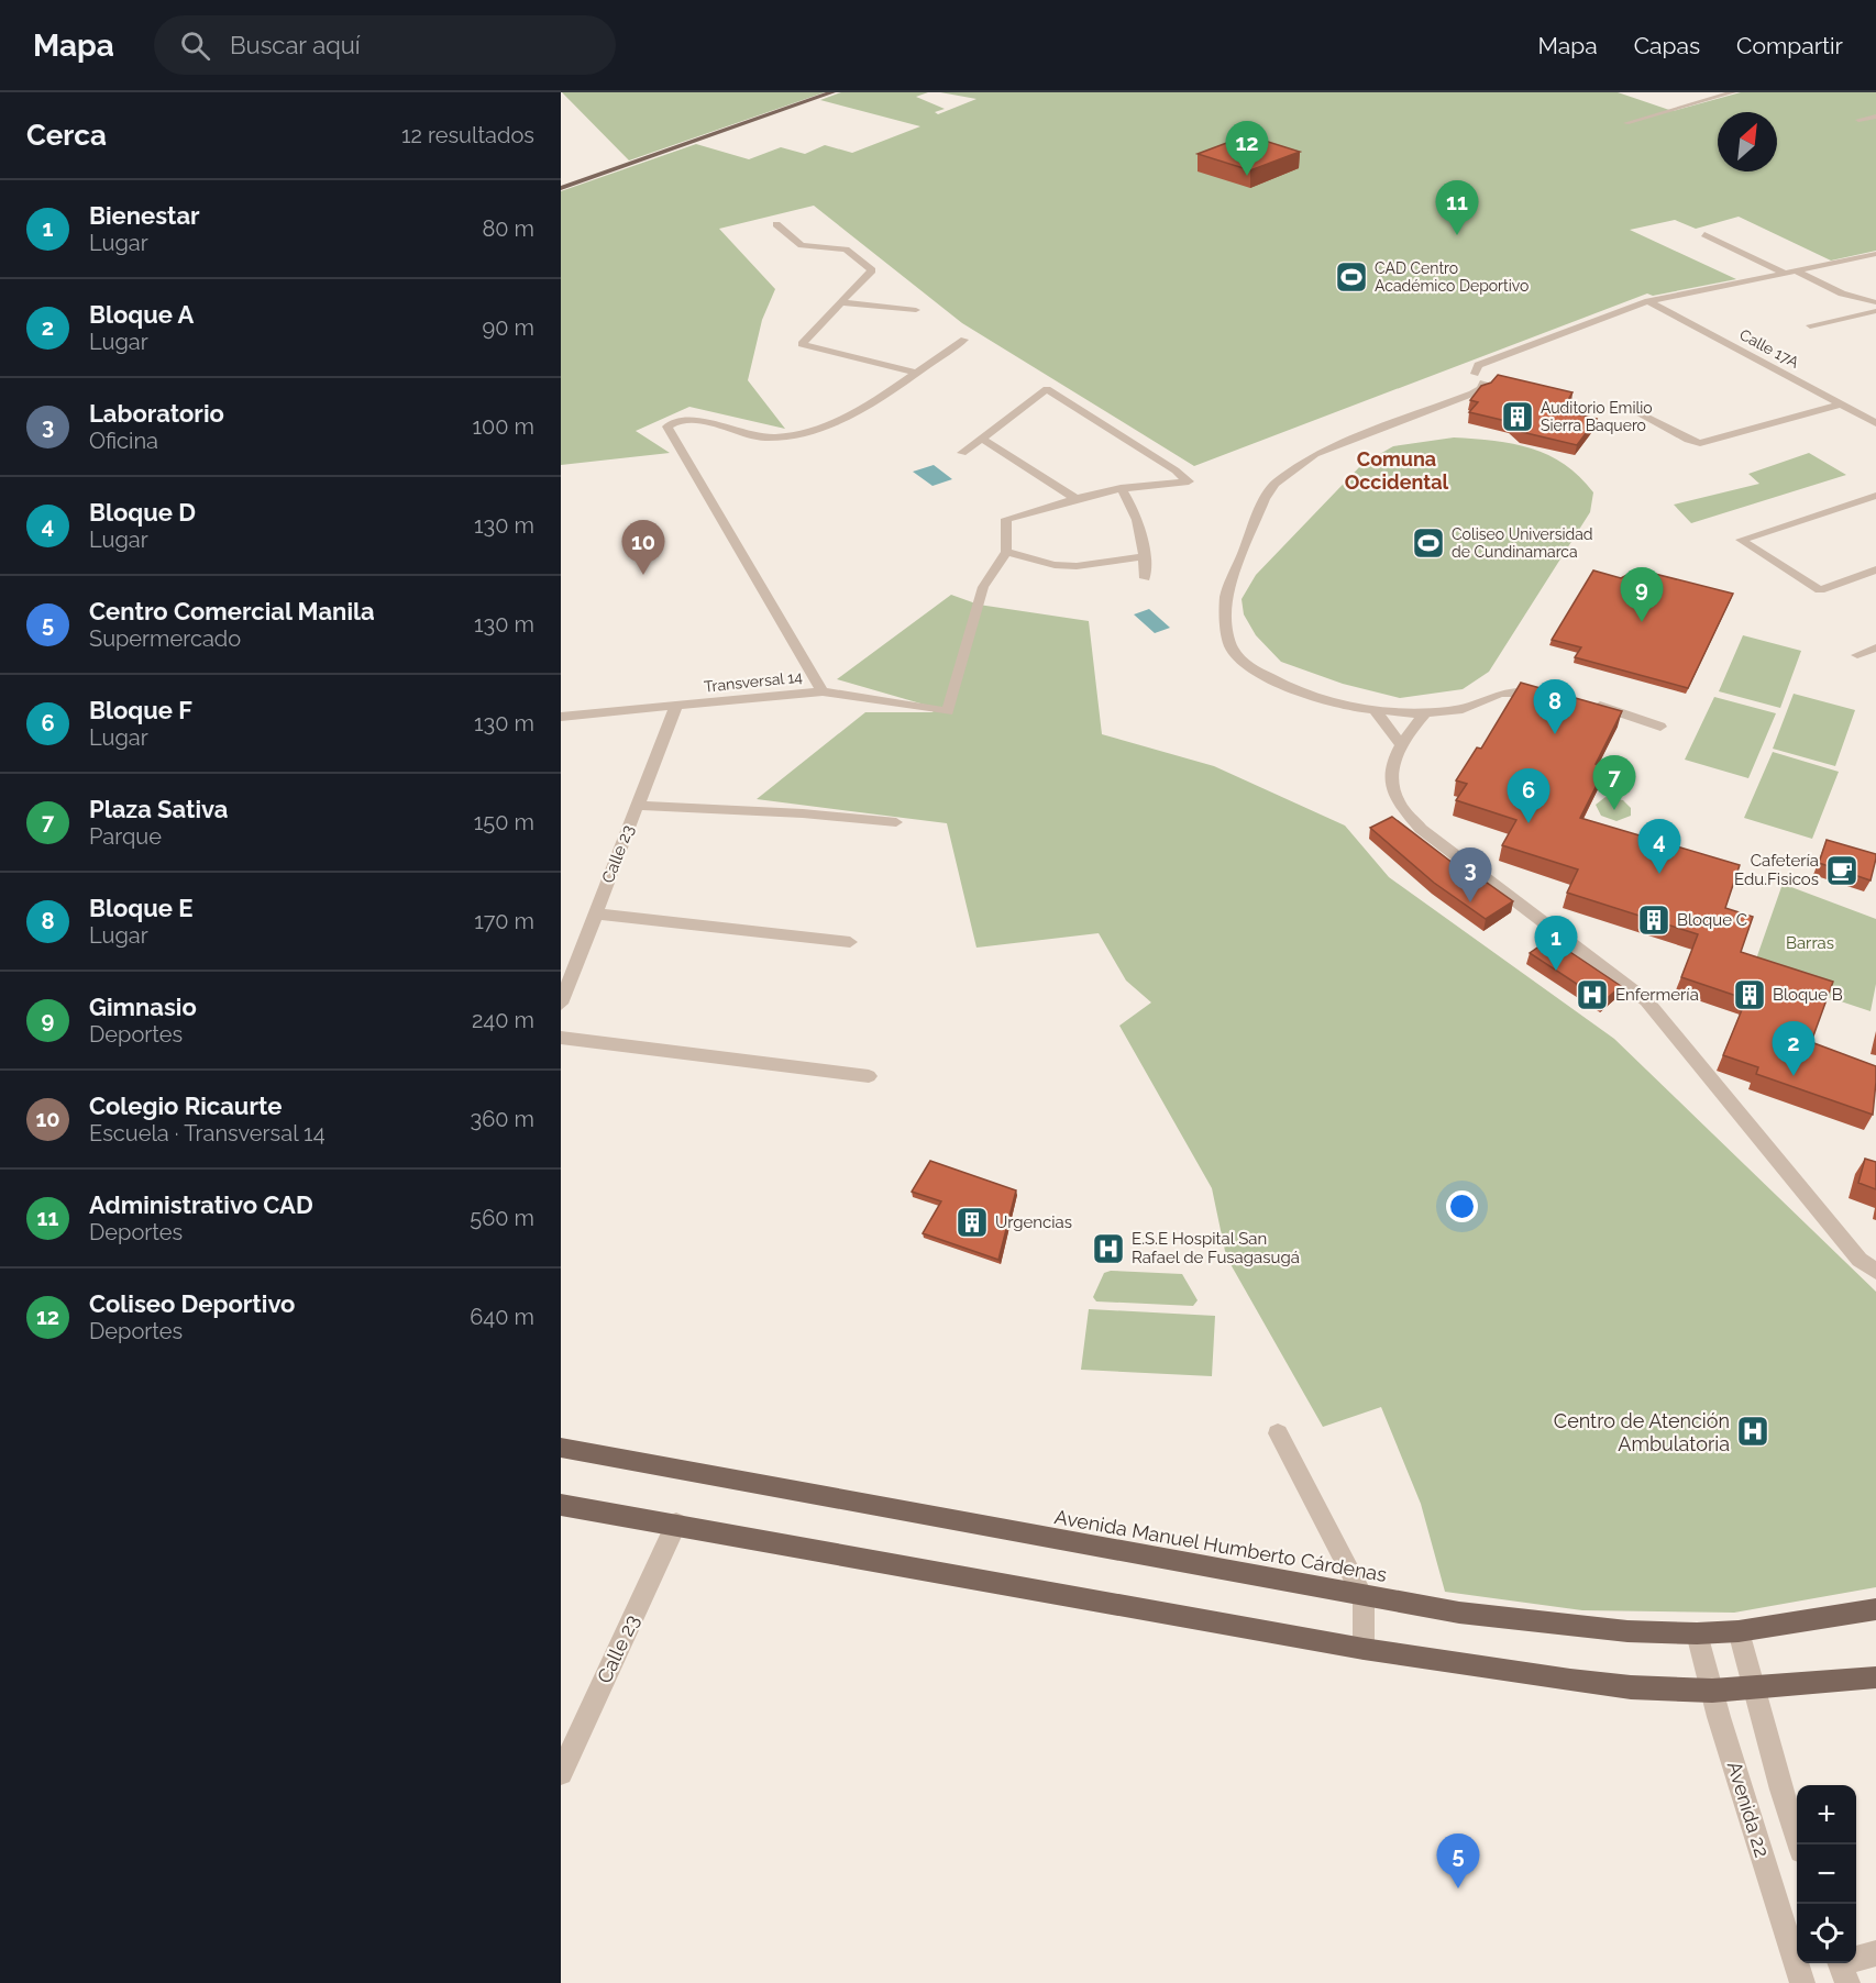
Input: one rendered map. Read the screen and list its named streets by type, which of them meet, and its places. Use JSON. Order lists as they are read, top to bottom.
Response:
{
  "streets": {
    "main road": ["Avenida Manuel Humberto Cárdenas"],
    "street": [
      "Calle 17A",
      "Transversal 14",
      "Calle 23",
      "Avenida 22"
    ]
  },
  "crossings": [
    ["Transversal 14", "Calle 23"],
    ["Avenida Manuel Humberto Cárdenas", "Avenida 22"]
  ],
  "districts": ["Comuna Occidental"],
  "parks": ["Barras"],
  "places": {
    "sports": ["CAD Centro Académico Deportivo", "Coliseo Universidad de Cundinamarca"],
    "building": [
      "Auditorio Emilio Sierra Baquero",
      "Bloque C",
      "Bloque B",
      "Urgencias"
    ],
    "cafe": ["Cafetería Edu.Fisicos"],
    "hospital": ["Enfermería", "E.S.E Hospital San Rafael de Fusagasugá", "Centro de Atención Ambulatoria"]
  },
  "north": "top right",
  "page": {
    "header": "Mapa",
    "search": "Buscar aquí",
    "nav": ["Mapa", "Capas", "Compartir"],
    "heading": ["Cerca", "12 resultados"],
    "pins": [
      "12",
      "11",
      "10",
      "9",
      "8",
      "7",
      "6",
      "4",
      "3",
      "1",
      "2",
      "5"
    ],
    "list": [
      {
        "mark": "1",
        "name": "Bienestar",
        "note": "Lugar",
        "value": "80 m"
      },
      {
        "mark": "2",
        "name": "Bloque A",
        "note": "Lugar",
        "value": "90 m"
      },
      {
        "mark": "3",
        "name": "Laboratorio",
        "note": "Oficina",
        "value": "100 m"
      },
      {
        "mark": "4",
        "name": "Bloque D",
        "note": "Lugar",
        "value": "130 m"
      },
      {
        "mark": "5",
        "name": "Centro Comercial Manila",
        "note": "Supermercado",
        "value": "130 m"
      },
      {
        "mark": "6",
        "name": "Bloque F",
        "note": "Lugar",
        "value": "130 m"
      },
      {
        "mark": "7",
        "name": "Plaza Sativa",
        "note": "Parque",
        "value": "150 m"
      },
      {
        "mark": "8",
        "name": "Bloque E",
        "note": "Lugar",
        "value": "170 m"
      },
      {
        "mark": "9",
        "name": "Gimnasio",
        "note": "Deportes",
        "value": "240 m"
      },
      {
        "mark": "10",
        "name": "Colegio Ricaurte",
        "note": "Escuela · Transversal 14",
        "value": "360 m"
      },
      {
        "mark": "11",
        "name": "Administrativo CAD",
        "note": "Deportes",
        "value": "560 m"
      },
      {
        "mark": "12",
        "name": "Coliseo Deportivo",
        "note": "Deportes",
        "value": "640 m"
      }
    ],
    "map_buttons": ["+", "−"]
  }
}
